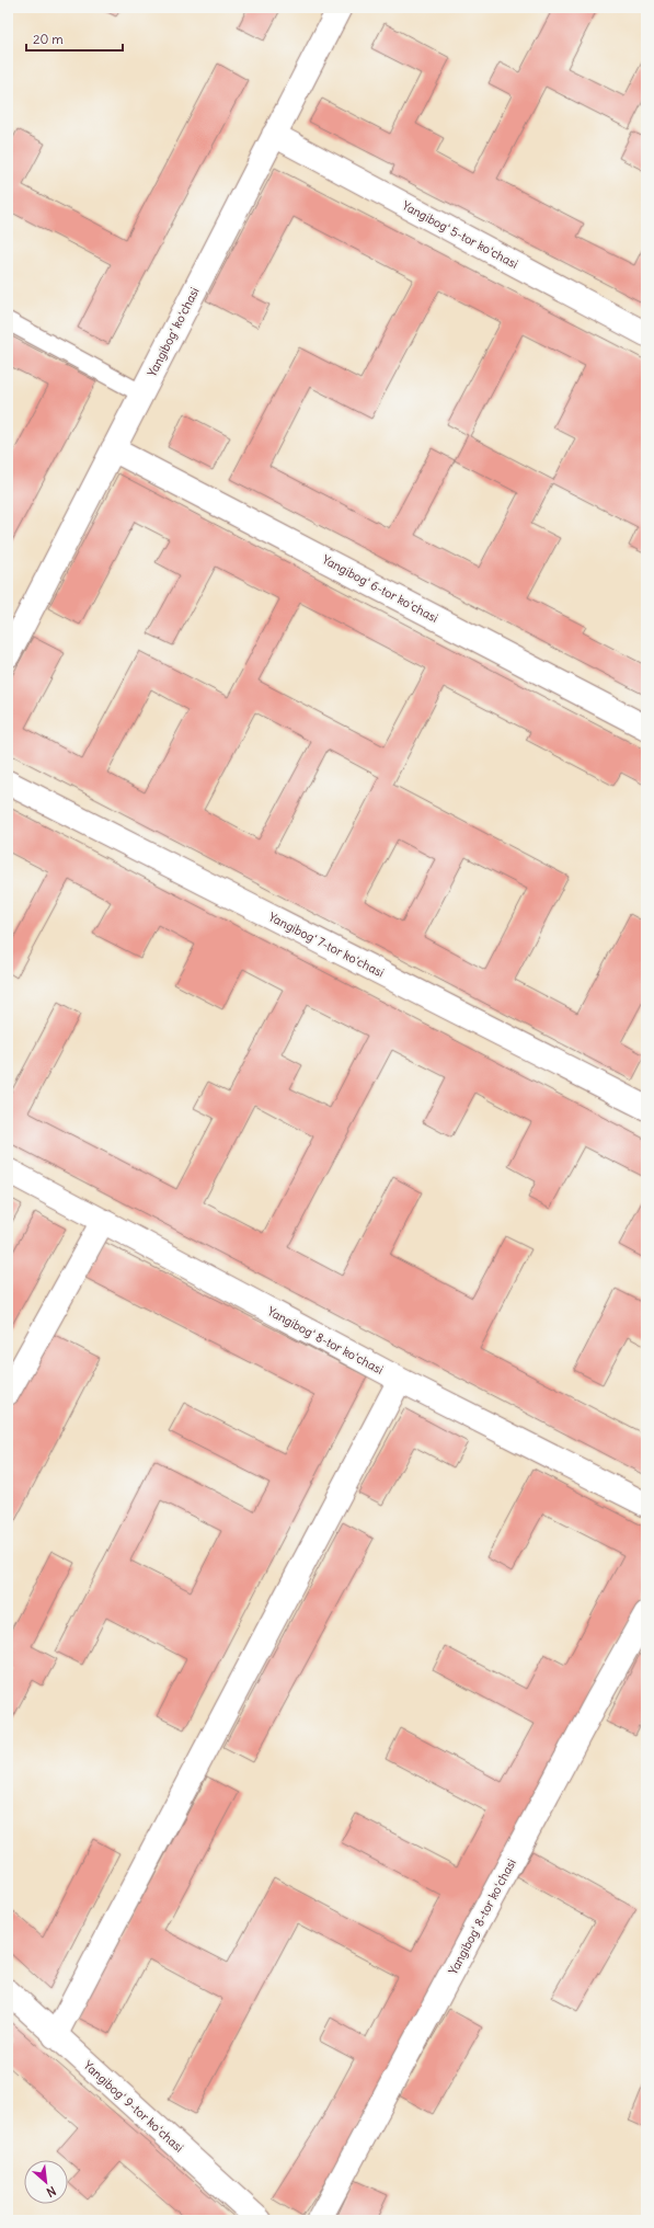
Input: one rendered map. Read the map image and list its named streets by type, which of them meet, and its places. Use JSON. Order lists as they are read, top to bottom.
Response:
{
  "streets": {
    "street": [
      "Yangibogʻ 5-tor koʻchasi",
      "Yangibogʻ koʻchasi",
      "Yangibogʻ 6-tor koʻchasi",
      "Yangibogʻ 7-tor koʻchasi",
      "Yangibogʻ 8-tor koʻchasi",
      "Yangibogʻ 9-tor koʻchasi"
    ]
  },
  "crossings": [
    ["Yangibogʻ 5-tor koʻchasi", "Yangibogʻ koʻchasi"],
    ["Yangibogʻ koʻchasi", "Yangibogʻ 6-tor koʻchasi"]
  ],
  "scale_bar": "20 m",
  "north": "bottom right"
}
